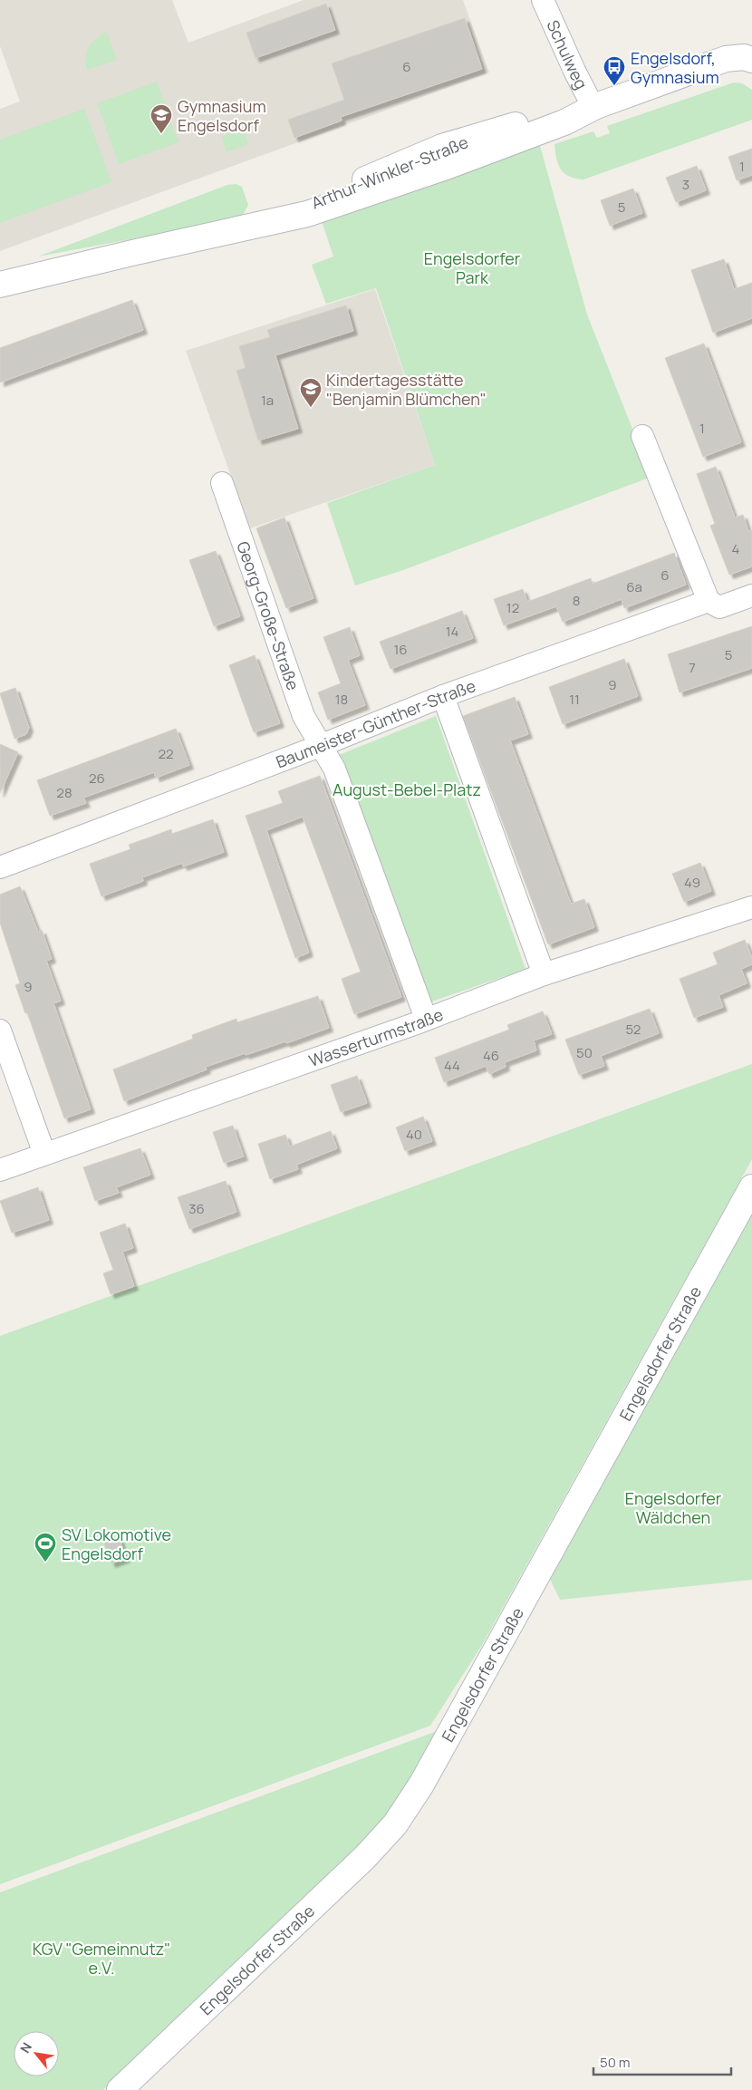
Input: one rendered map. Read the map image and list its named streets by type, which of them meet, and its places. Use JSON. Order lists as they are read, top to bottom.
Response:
{
  "streets": {
    "main road": ["Arthur-Winkler-Straße", "Engelsdorfer Straße"],
    "street": [
      "Schulweg",
      "Georg-Große-Straße",
      "Baumeister-Günther-Straße",
      "Wasserturmstraße"
    ]
  },
  "crossings": [
    ["Schulweg", "Arthur-Winkler-Straße"],
    ["Georg-Große-Straße", "Baumeister-Günther-Straße"]
  ],
  "parks": [
    "Engelsdorfer Park",
    "August-Bebel-Platz",
    "Engelsdorfer Wäldchen",
    "KGV \"Gemeinnutz\" e.V."
  ],
  "places": {
    "bus stop": ["Engelsdorf, Gymnasium"],
    "school or university": ["Gymnasium Engelsdorf", "Kindertagesstätte \"Benjamin Blümchen\""],
    "sports": ["SV Lokomotive Engelsdorf"]
  },
  "house_numbers": [
    "6",
    "1",
    "3",
    "5",
    "1a",
    "1",
    "4",
    "6",
    "6a",
    "8",
    "12",
    "14",
    "16",
    "5",
    "7",
    "9",
    "18",
    "11",
    "22",
    "26",
    "28",
    "49",
    "9",
    "52",
    "50",
    "46",
    "44",
    "40",
    "36"
  ],
  "scale_bar": "50 m",
  "north": "top left"
}
